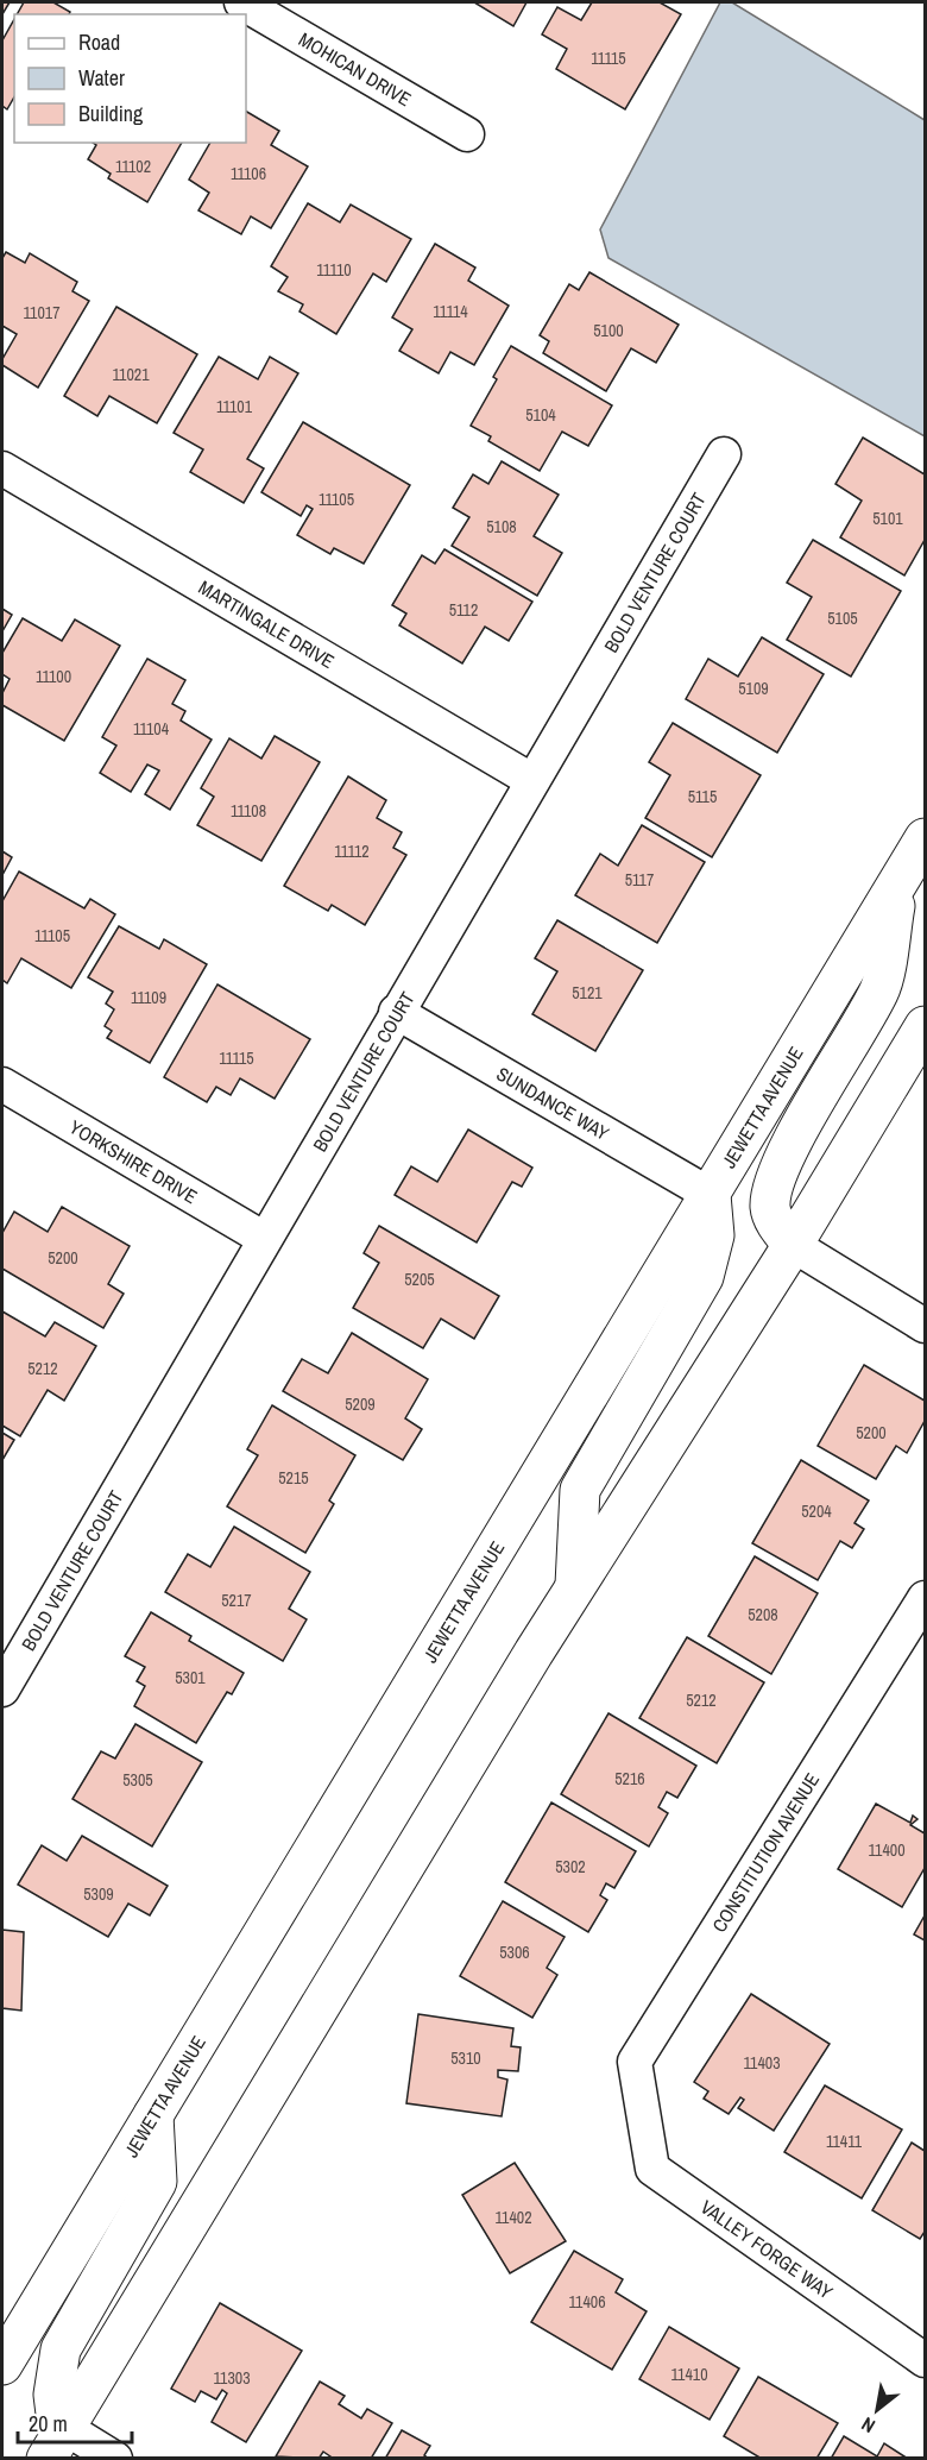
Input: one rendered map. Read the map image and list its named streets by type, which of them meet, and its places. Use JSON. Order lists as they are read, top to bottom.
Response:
{
  "streets": {
    "street": [
      "MOHICAN DRIVE",
      "BOLD VENTURE COURT",
      "MARTINGALE DRIVE",
      "SUNDANCE WAY",
      "JEWETTA AVENUE",
      "YORKSHIRE DRIVE",
      "CONSTITUTION AVENUE",
      "VALLEY FORGE WAY"
    ]
  },
  "crossings": [
    ["BOLD VENTURE COURT", "MARTINGALE DRIVE"],
    ["BOLD VENTURE COURT", "SUNDANCE WAY"],
    ["BOLD VENTURE COURT", "YORKSHIRE DRIVE"],
    ["SUNDANCE WAY", "JEWETTA AVENUE"],
    ["CONSTITUTION AVENUE", "VALLEY FORGE WAY"]
  ],
  "house_numbers": [
    "11115",
    "11102",
    "11106",
    "11110",
    "11114",
    "11017",
    "5100",
    "11021",
    "11101",
    "5104",
    "11105",
    "5101",
    "5108",
    "5112",
    "5105",
    "11100",
    "5109",
    "11104",
    "5115",
    "11108",
    "11112",
    "5117",
    "11105",
    "5121",
    "11109",
    "11115",
    "5200",
    "5205",
    "5212",
    "5209",
    "5200",
    "5215",
    "5204",
    "5217",
    "5208",
    "5301",
    "5212",
    "5216",
    "5305",
    "11400",
    "5302",
    "5309",
    "5306",
    "5310",
    "11403",
    "11411",
    "11402",
    "11406",
    "11410",
    "11303"
  ],
  "legend": ["Road", "Water", "Building"],
  "scale_bar": "20 m",
  "north": "bottom left"
}
